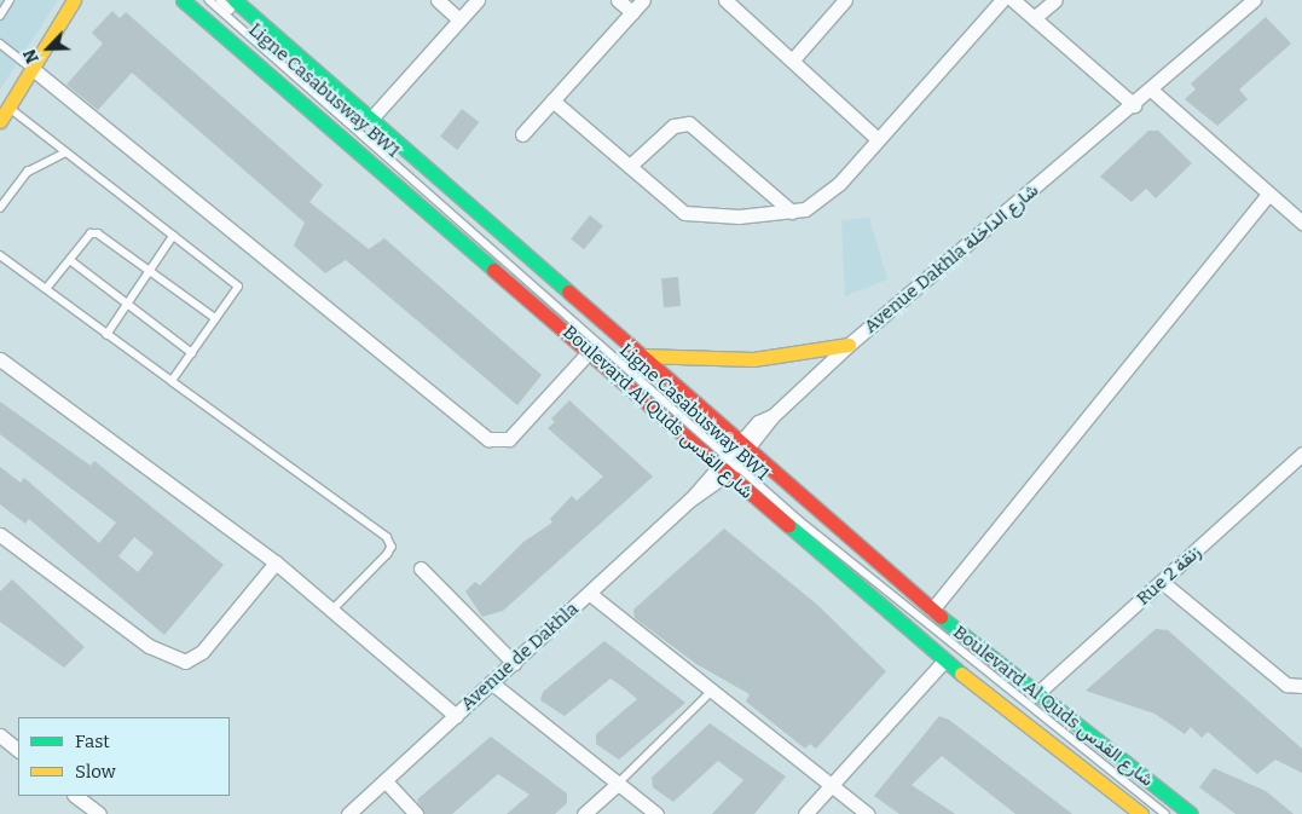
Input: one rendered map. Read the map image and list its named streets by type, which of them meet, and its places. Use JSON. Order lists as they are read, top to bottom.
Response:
{
  "streets": {
    "main road": ["Boulevard Al Quds شارع القدس"],
    "street": ["Avenue Dakhla شارع الداخلة", "Rue 2 زنقة", "Avenue de Dakhla"],
    "lane": ["Ligne Casabusway BW1"]
  },
  "crossings": [
    ["Ligne Casabusway BW1", "Avenue Dakhla شارع الداخلة"],
    ["Ligne Casabusway BW1", "Boulevard Al Quds شارع القدس"],
    ["Ligne Casabusway BW1", "Avenue de Dakhla"],
    ["Avenue Dakhla شارع الداخلة", "Boulevard Al Quds شارع القدس"],
    ["Avenue Dakhla شارع الداخلة", "Avenue de Dakhla"],
    ["Boulevard Al Quds شارع القدس", "Rue 2 زنقة"],
    ["Boulevard Al Quds شارع القدس", "Avenue de Dakhla"]
  ],
  "legend": ["Fast", "Slow"],
  "north": "bottom left"
}
